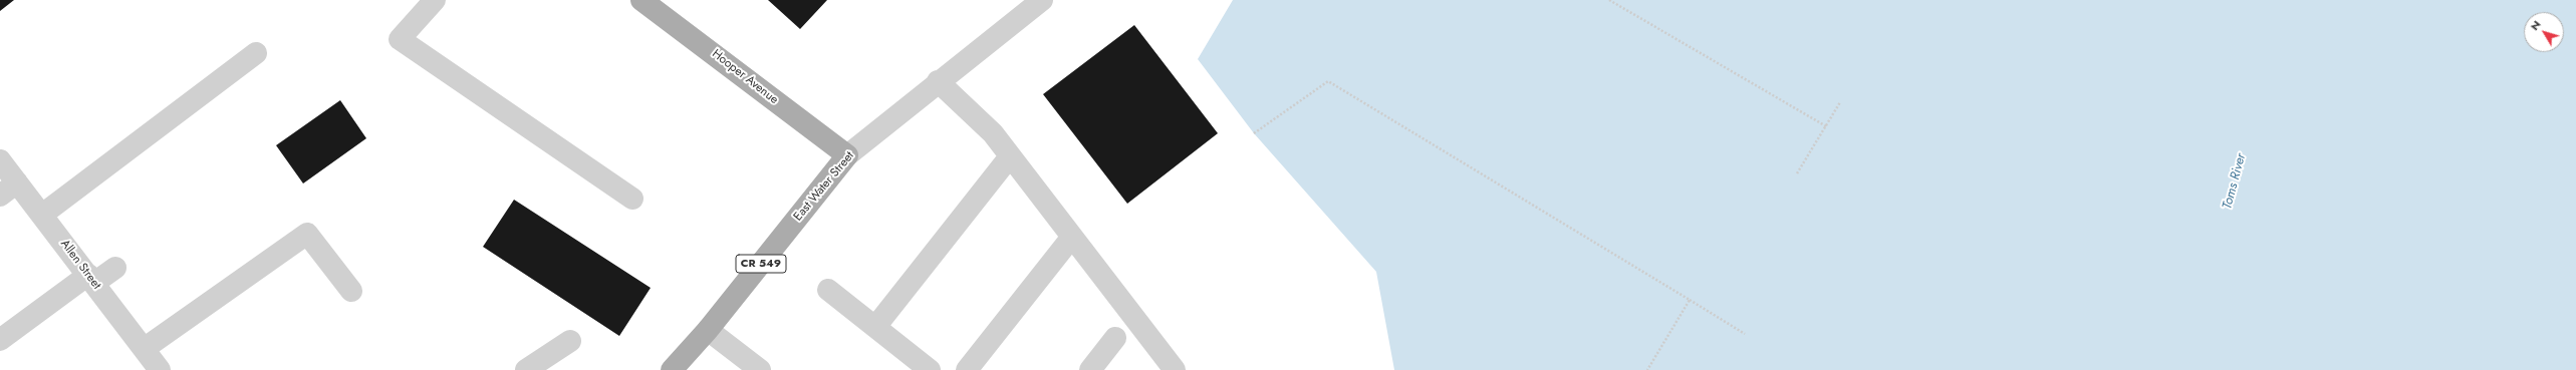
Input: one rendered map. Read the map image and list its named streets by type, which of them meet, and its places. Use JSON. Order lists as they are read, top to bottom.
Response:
{
  "streets": {
    "main road": ["Hooper Avenue", "East Water Street", "CR 549"],
    "street": ["Allen Street"]
  },
  "crossings": [
    ["Hooper Avenue", "East Water Street"]
  ],
  "water": ["Toms River"],
  "north": "top left"
}
